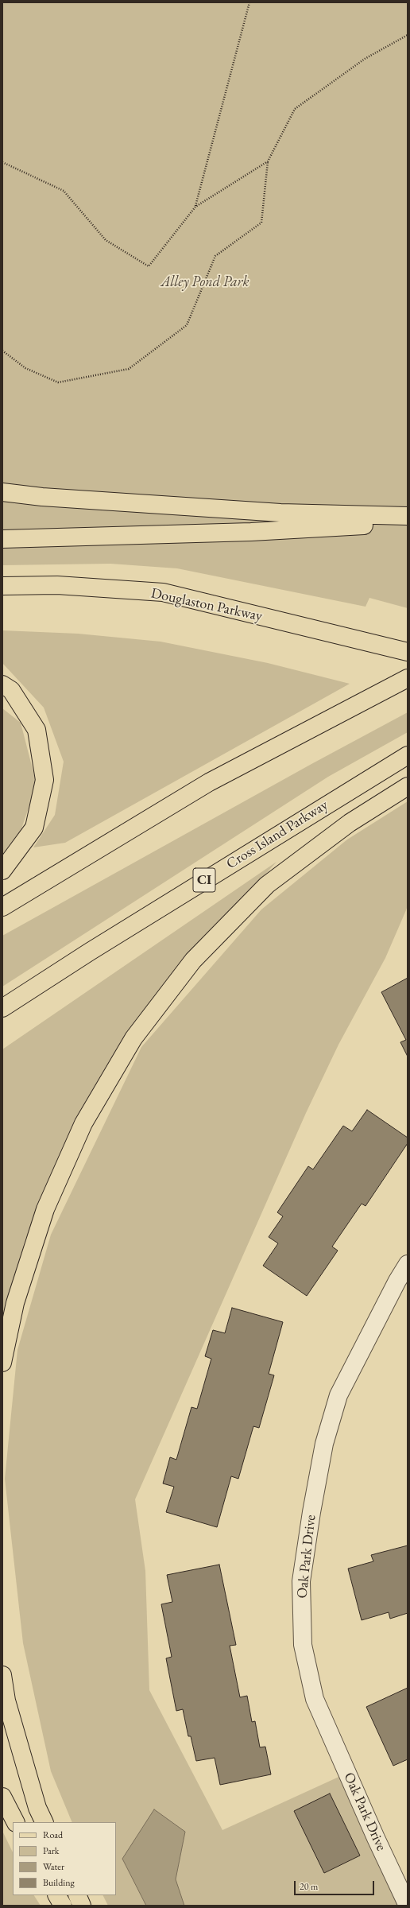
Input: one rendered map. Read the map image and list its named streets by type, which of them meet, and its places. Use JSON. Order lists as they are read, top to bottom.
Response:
{
  "streets": {
    "main road": ["Douglaston Parkway", "Cross Island Parkway", "CI"],
    "street": ["Oak Park Drive"]
  },
  "parks": ["Alley Pond Park"],
  "legend": [
    "Road",
    "Park",
    "Water",
    "Building"
  ],
  "scale_bar": "20 m"
}
